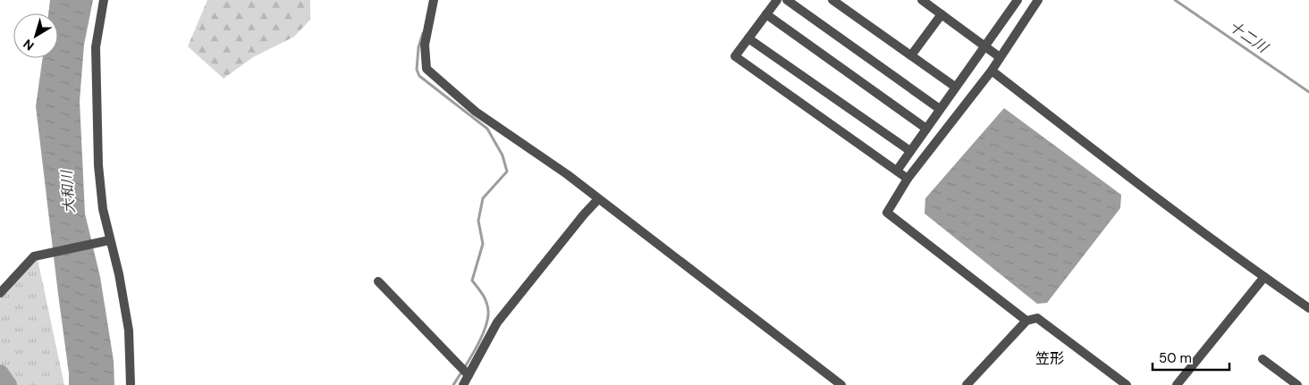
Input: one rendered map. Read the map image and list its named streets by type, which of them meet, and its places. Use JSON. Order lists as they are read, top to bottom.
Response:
{
  "districts": ["笠形"],
  "water": ["十二川", "大和川"],
  "scale_bar": "50 m",
  "north": "bottom left"
}
